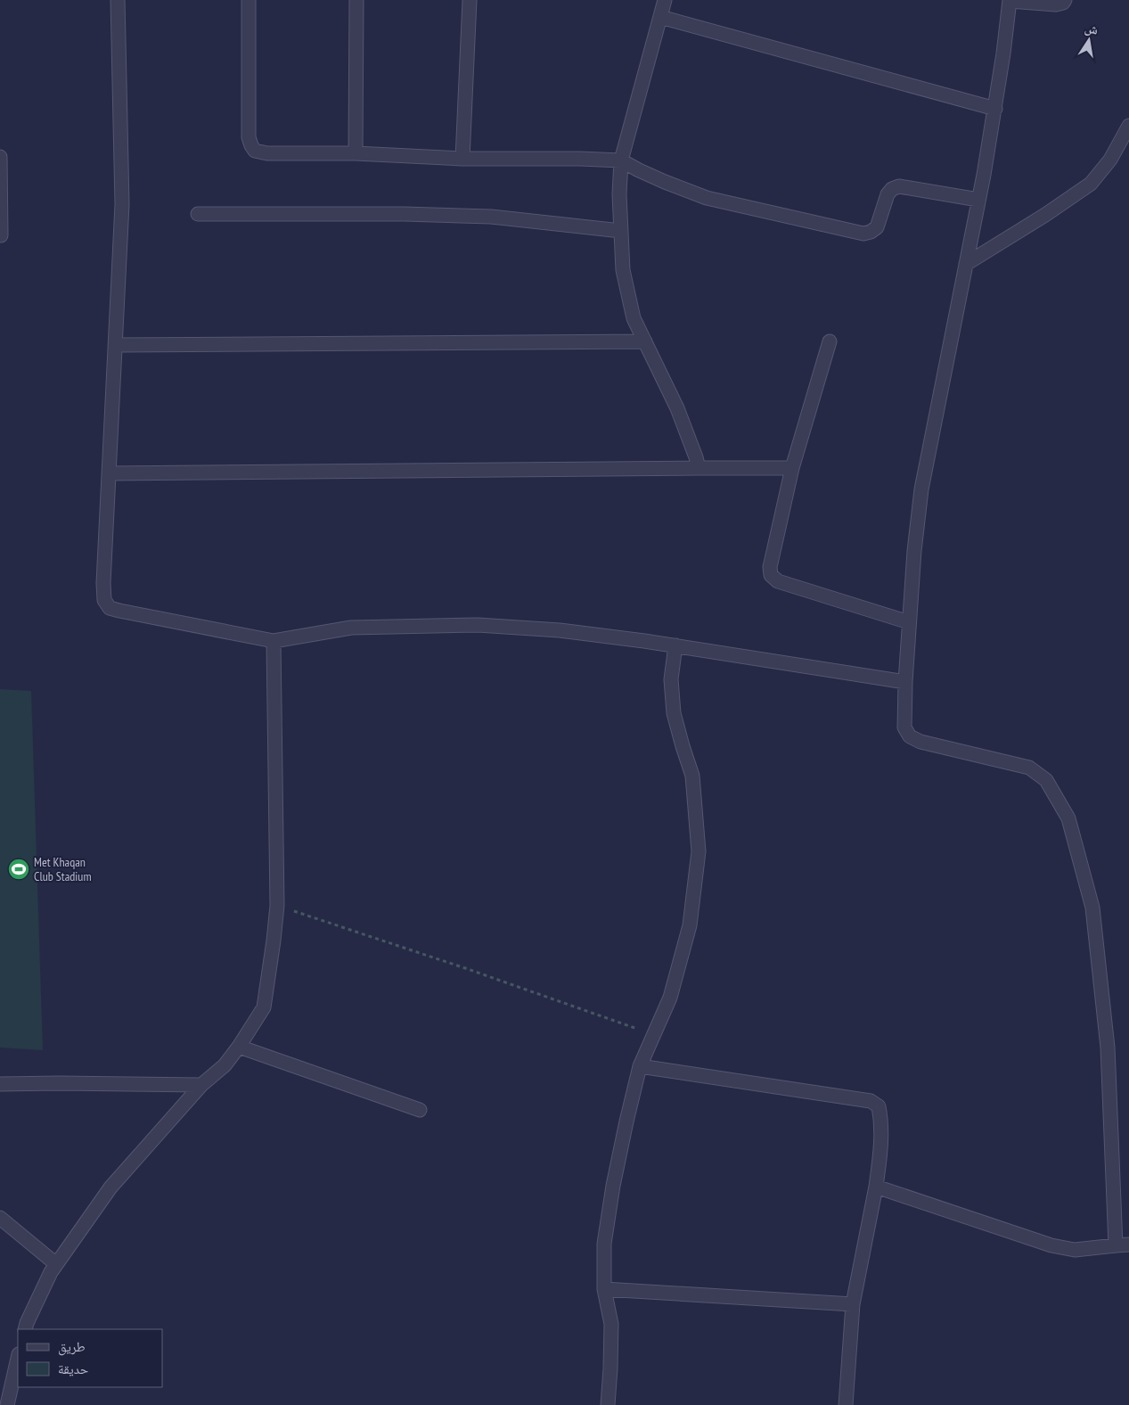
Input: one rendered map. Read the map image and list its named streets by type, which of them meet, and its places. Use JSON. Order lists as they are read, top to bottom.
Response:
{
  "places": {
    "sports": ["Met Khaqan Club Stadium"]
  },
  "legend": ["طريق", "حديقة"],
  "north": "top"
}
